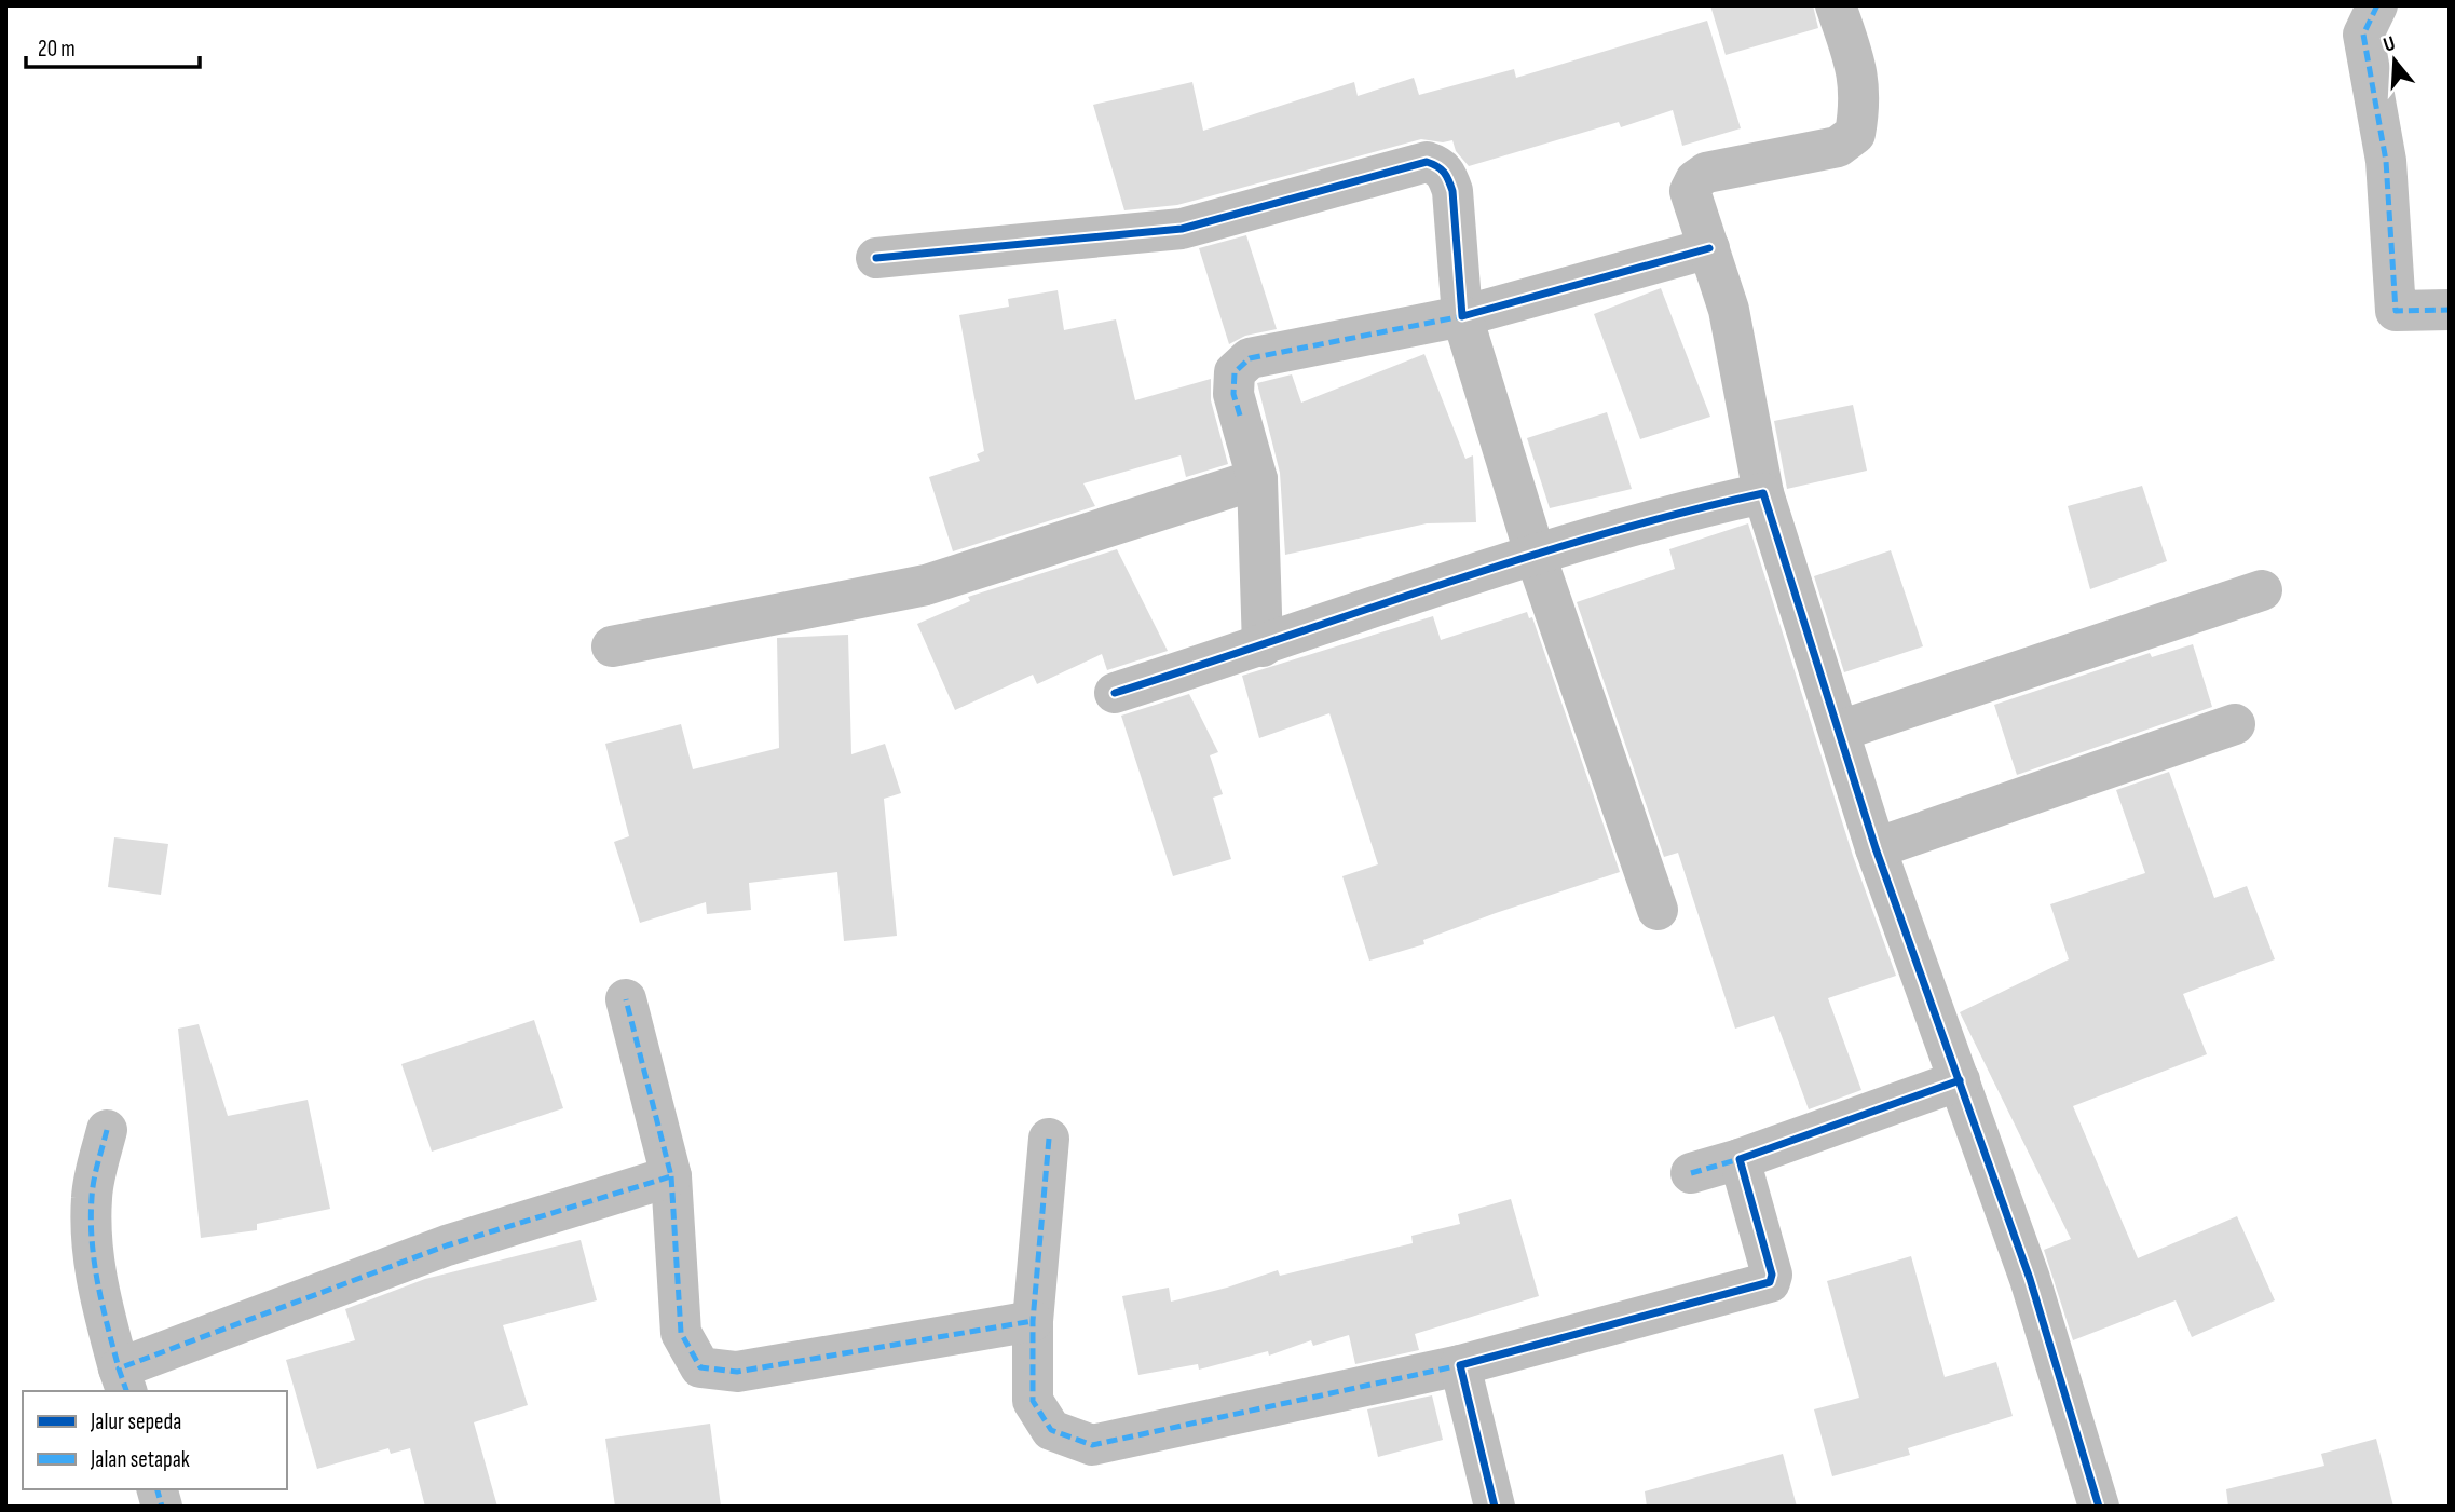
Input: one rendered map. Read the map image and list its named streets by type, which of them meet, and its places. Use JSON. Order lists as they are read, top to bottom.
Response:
{
  "legend": ["Jalur sepeda", "Jalan setapak"],
  "scale_bar": "20 m",
  "north": "top"
}
